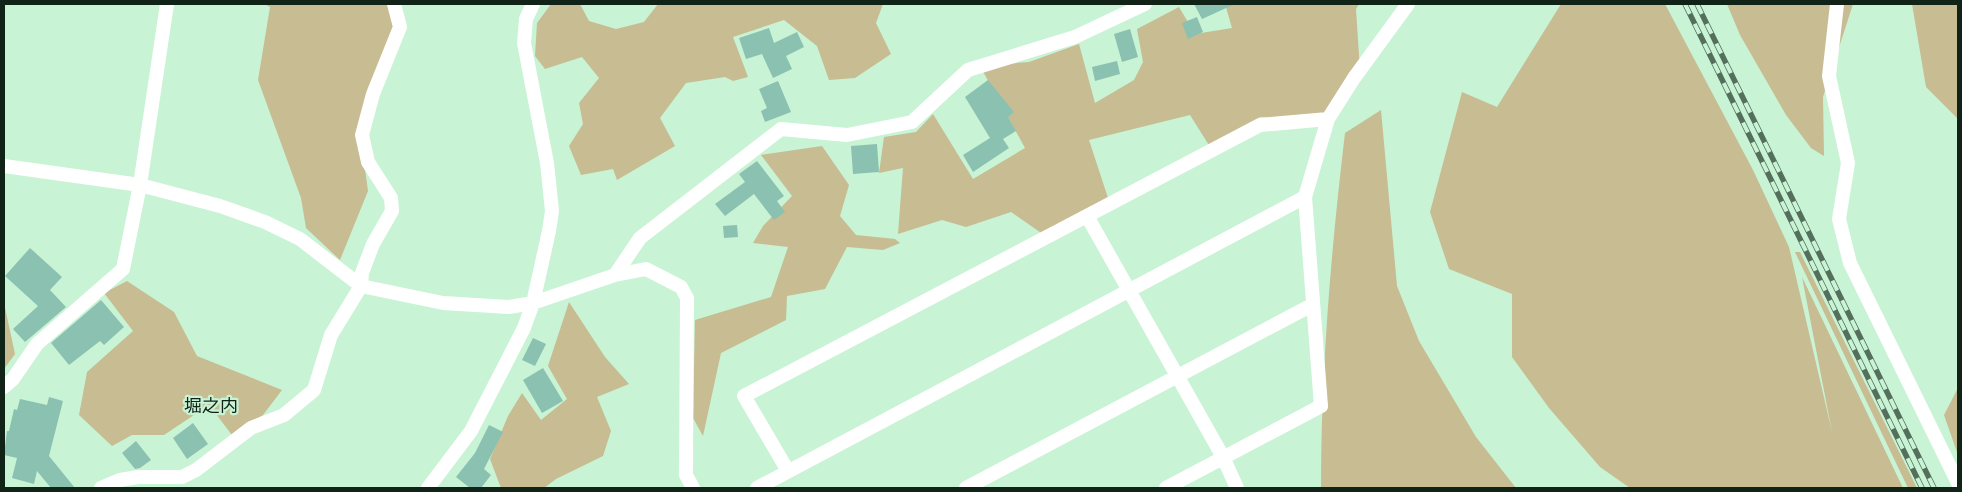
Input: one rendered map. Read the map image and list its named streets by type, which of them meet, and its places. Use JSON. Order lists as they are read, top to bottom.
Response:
{
  "districts": ["堀之内"]
}
